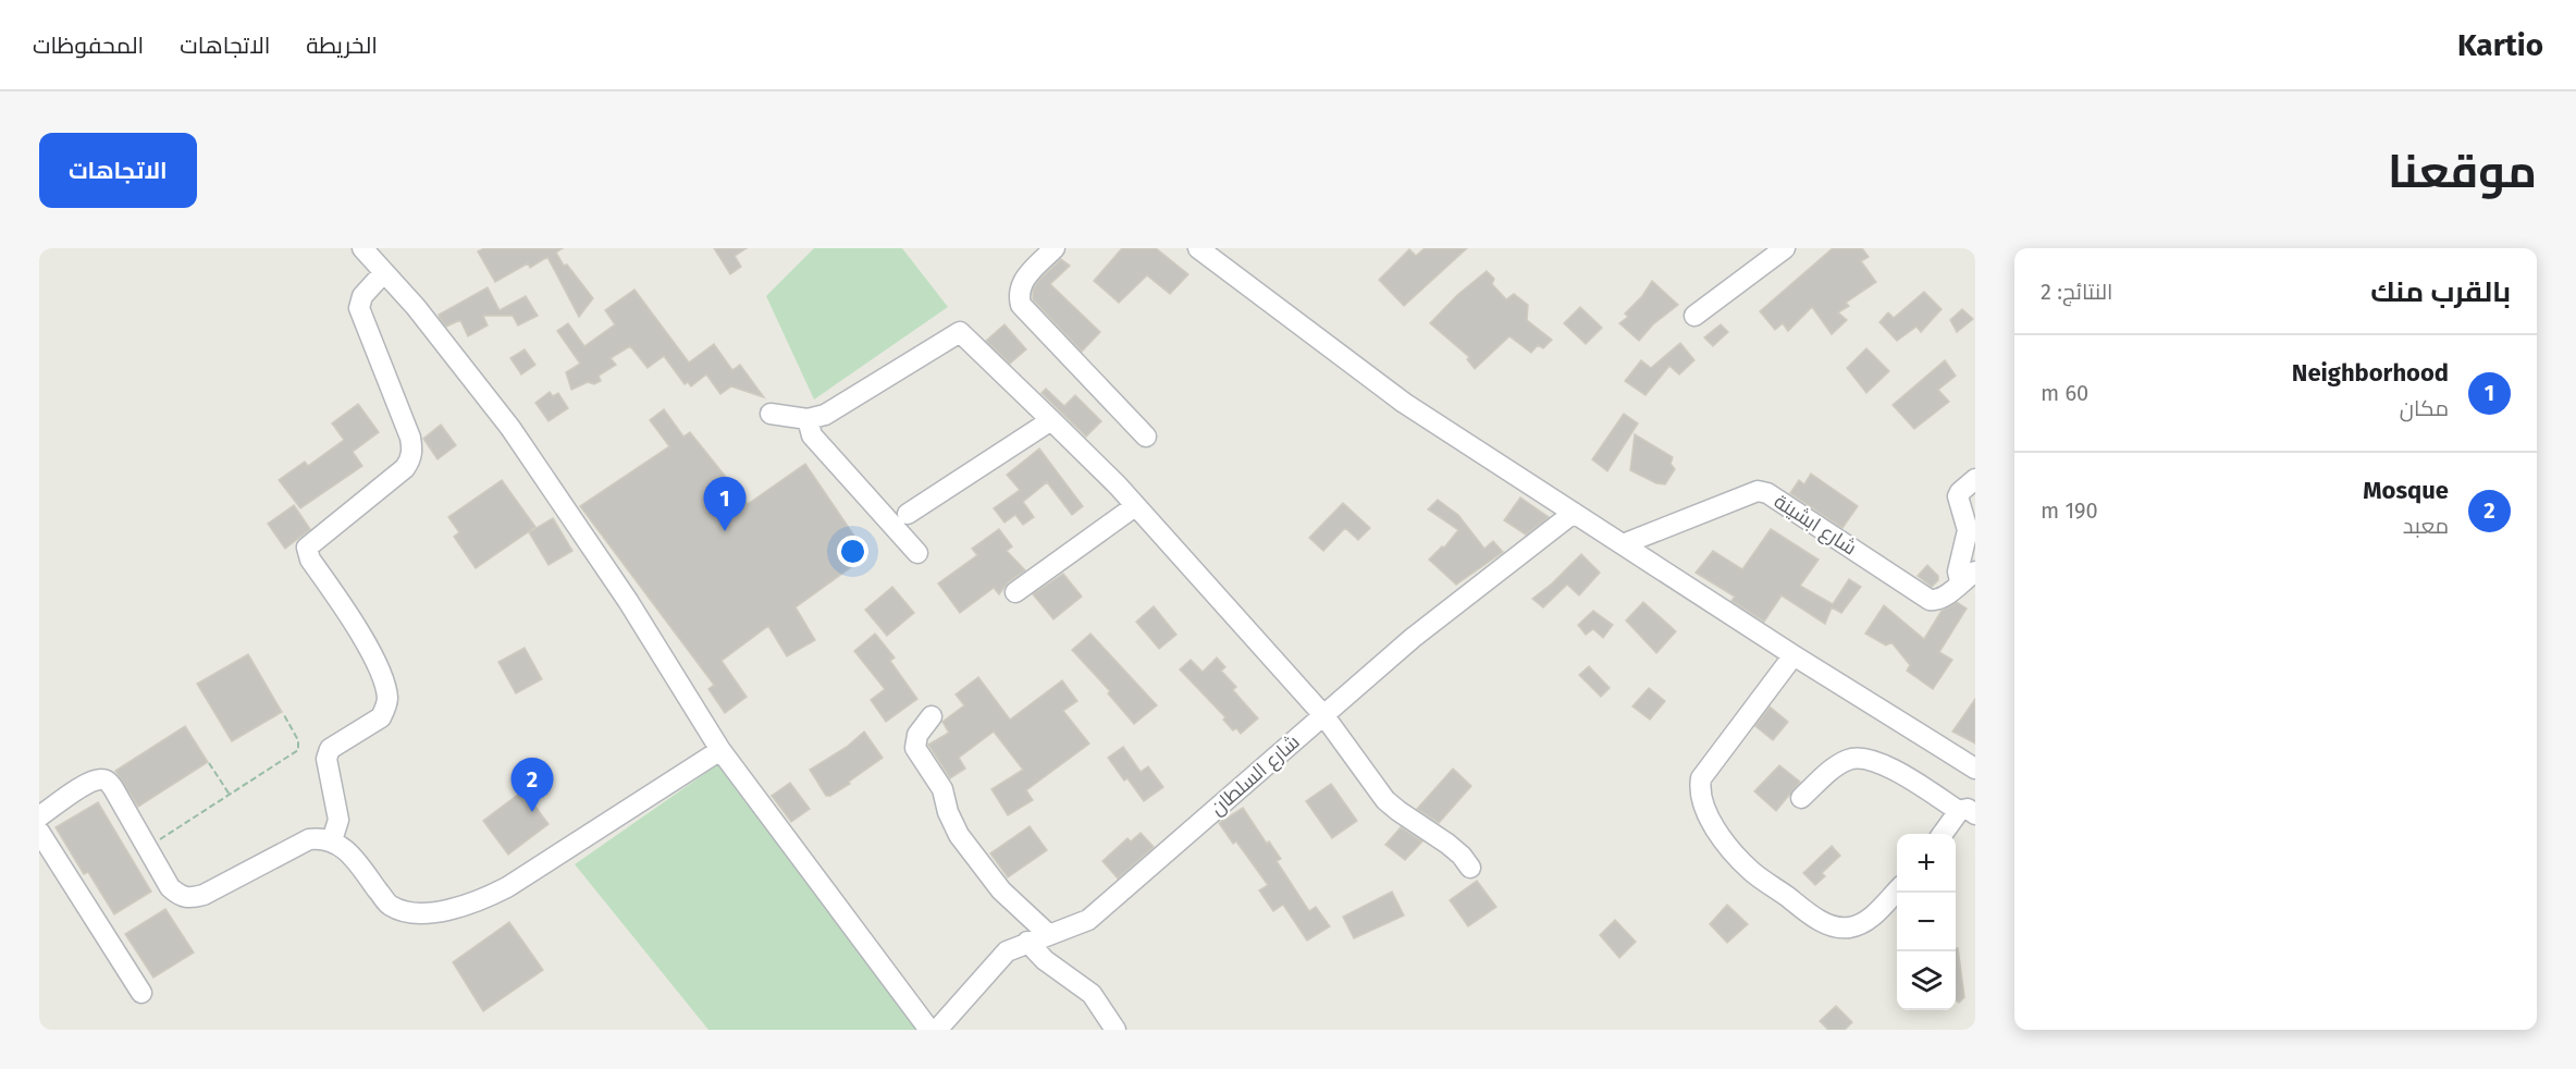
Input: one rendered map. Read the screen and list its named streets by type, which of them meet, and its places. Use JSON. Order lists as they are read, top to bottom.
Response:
{
  "streets": {
    "street": ["شارع ابشينة", "شارع السلطان"]
  },
  "page": {
    "header": "Kartio",
    "nav": ["الخريطة", "الاتجاهات", "المحفوظات"],
    "title": "موقعنا",
    "buttons": "الاتجاهات",
    "heading": ["بالقرب منك", "النتائج: 2"],
    "list": [
      {
        "mark": "1",
        "name": "Neighborhood",
        "note": "مكان",
        "value": "60 m"
      },
      {
        "mark": "2",
        "name": "Mosque",
        "note": "معبد",
        "value": "190 m"
      }
    ],
    "pins": ["1", "2"],
    "map_buttons": ["+", "−"]
  }
}
